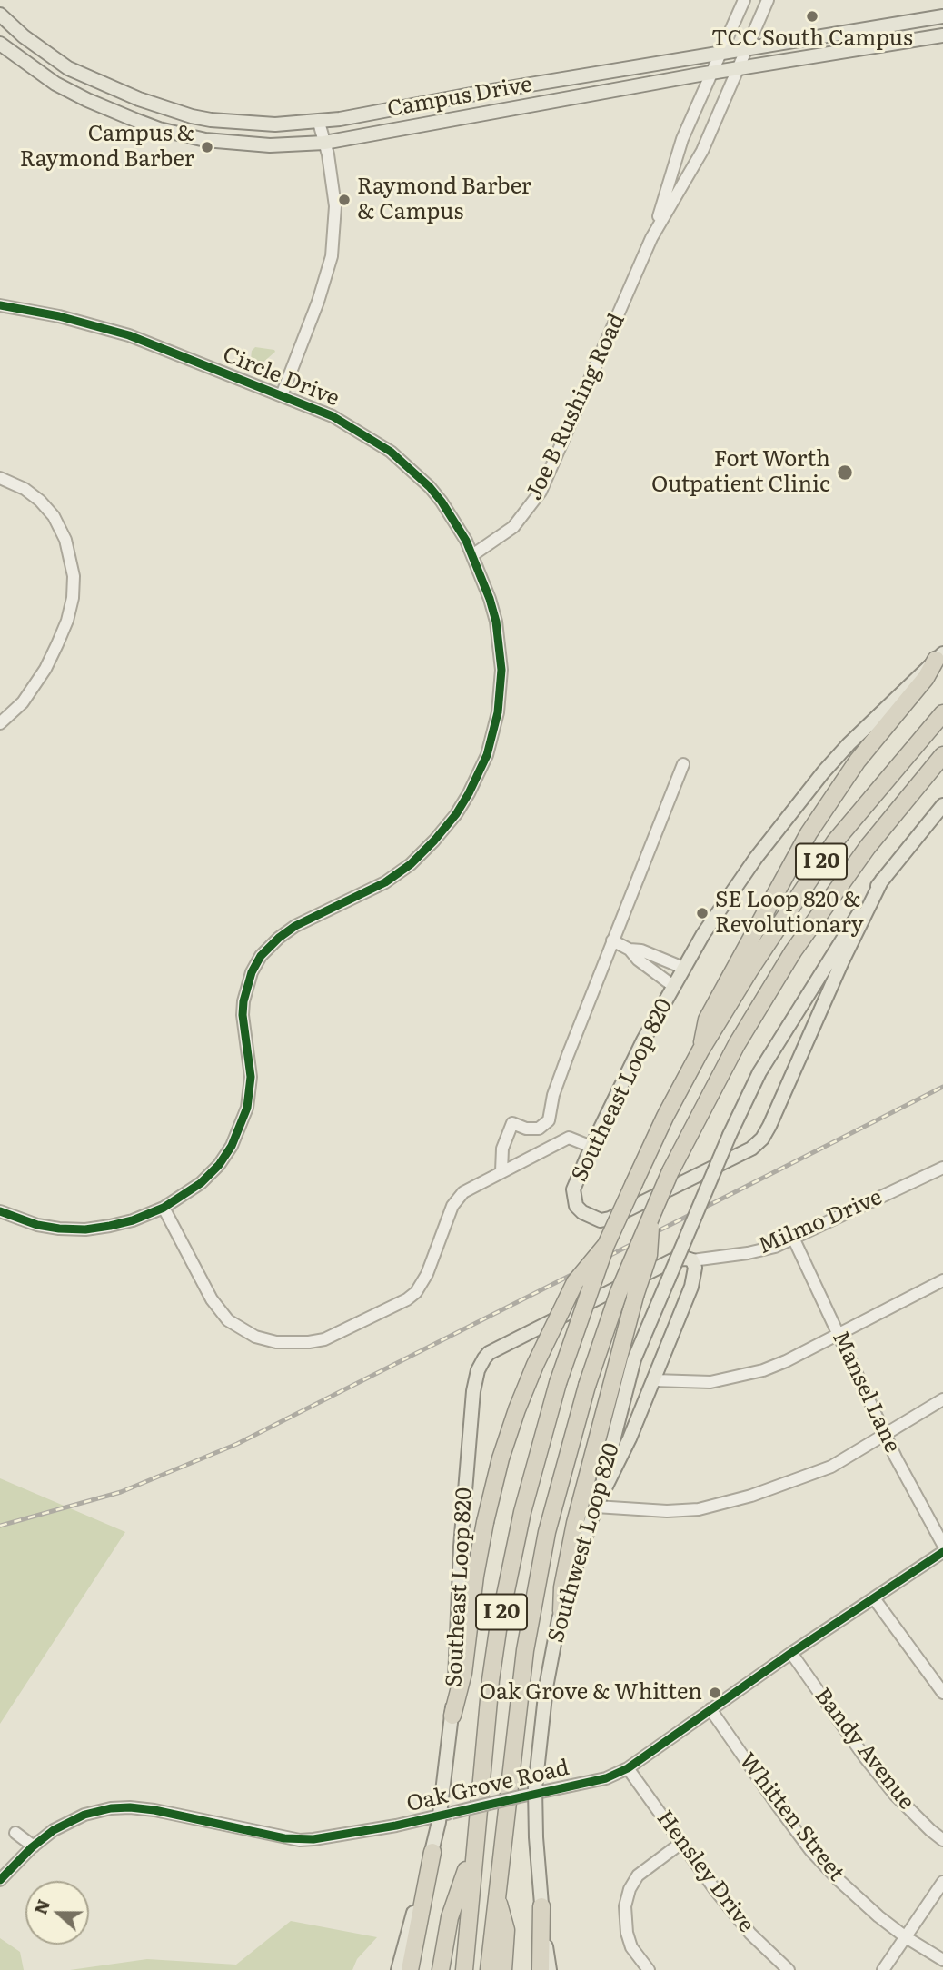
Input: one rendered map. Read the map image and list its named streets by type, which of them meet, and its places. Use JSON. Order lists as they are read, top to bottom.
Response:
{
  "streets": {
    "highway": ["I 20"],
    "main road": ["Campus Drive", "Southeast Loop 820", "Southwest Loop 820"],
    "street": [
      "Circle Drive",
      "Joe B Rushing Road",
      "Milmo Drive",
      "Mansel Lane",
      "Bandy Avenue",
      "Oak Grove Road",
      "Whitten Street",
      "Hensley Drive"
    ]
  },
  "crossings": [
    ["Campus Drive", "Joe B Rushing Road"],
    ["Circle Drive", "Joe B Rushing Road"],
    ["Southeast Loop 820", "Milmo Drive"],
    ["Southeast Loop 820", "Southwest Loop 820"],
    ["Southeast Loop 820", "Oak Grove Road"],
    ["Milmo Drive", "Mansel Lane"],
    ["Southwest Loop 820", "Oak Grove Road"],
    ["Bandy Avenue", "Oak Grove Road"],
    ["Oak Grove Road", "Whitten Street"],
    ["Oak Grove Road", "Hensley Drive"]
  ],
  "places": [
    "TCC South Campus",
    "Campus & Raymond Barber",
    "Raymond Barber & Campus",
    "Fort Worth Outpatient Clinic",
    "SE Loop 820 & Revolutionary",
    "Oak Grove & Whitten"
  ],
  "north": "left"
}
